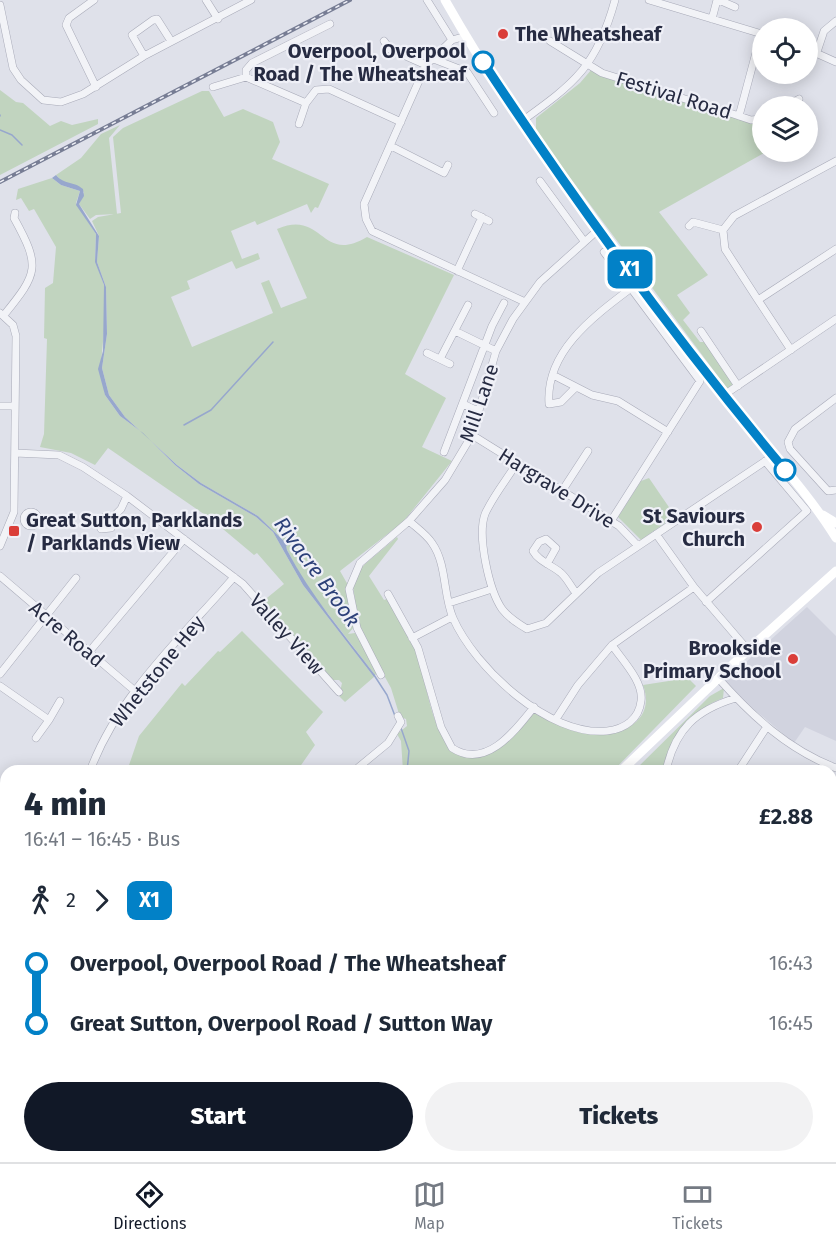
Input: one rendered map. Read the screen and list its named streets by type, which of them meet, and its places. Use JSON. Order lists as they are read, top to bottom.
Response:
{
  "streets": {
    "street": [
      "Festival Road",
      "Mill Lane",
      "Hargrave Drive",
      "Acre Road",
      "Valley View",
      "Whetstone Hey"
    ]
  },
  "crossings": [
    ["Mill Lane", "Hargrave Drive"],
    ["Acre Road", "Whetstone Hey"],
    ["Valley View", "Whetstone Hey"]
  ],
  "water": ["Rivacre Brook"],
  "places": {
    "other": [
      "The Wheatsheaf",
      "Overpool, Overpool Road / The Wheatsheaf",
      "St Saviours Church",
      "Brookside Primary School"
    ],
    "transit": ["Great Sutton, Parklands / Parklands View"]
  },
  "lines": ["bus line X1"],
  "page": {
    "on_map": "X1",
    "heading": ["4 min", "16:41 – 16:45 · Bus", "£2.88"],
    "legs": ["2", "X1"],
    "list": [
      {
        "name": "Overpool, Overpool Road / The Wheatsheaf",
        "value": "16:43"
      },
      {
        "name": "Great Sutton, Overpool Road / Sutton Way",
        "value": "16:45"
      }
    ],
    "buttons": ["Start", "Tickets"],
    "tabs": ["Directions", "Map", "Tickets"]
  }
}
